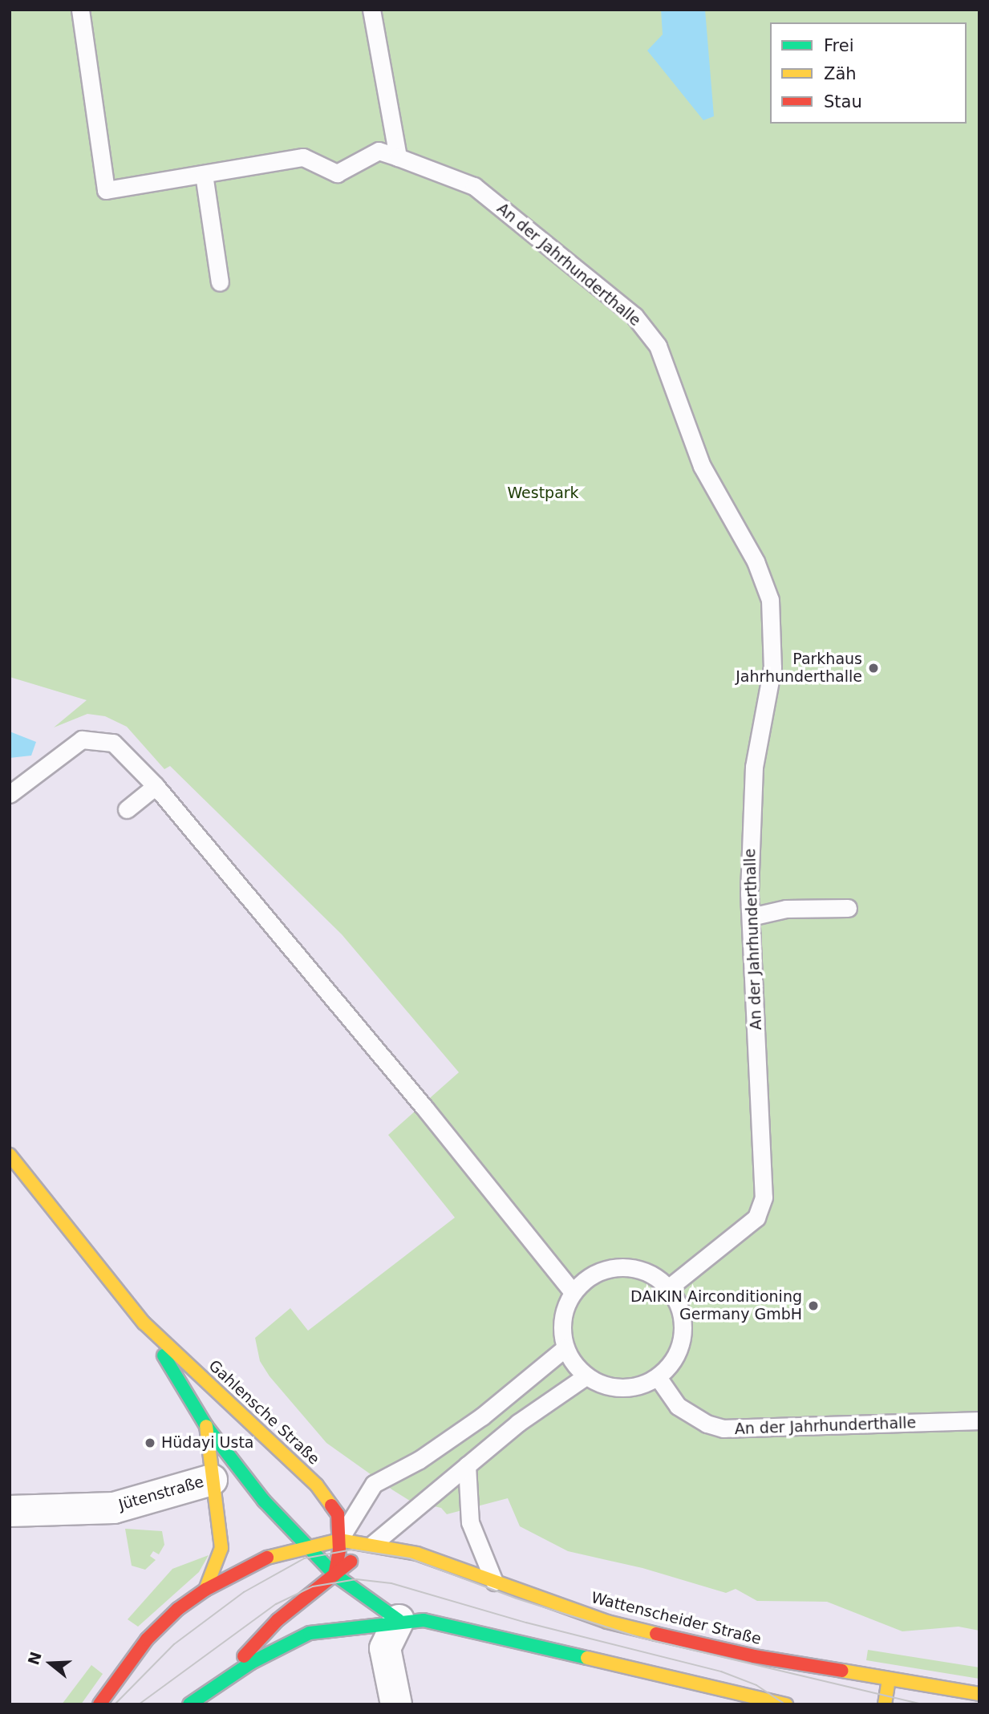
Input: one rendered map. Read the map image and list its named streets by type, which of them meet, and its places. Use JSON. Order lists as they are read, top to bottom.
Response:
{
  "streets": {
    "main road": ["Gahlensche Straße", "Wattenscheider Straße"],
    "street": ["Jütenstraße"],
    "lane": ["An der Jahrhunderthalle"]
  },
  "crossings": [
    ["Gahlensche Straße", "Jütenstraße"],
    ["Gahlensche Straße", "Wattenscheider Straße"]
  ],
  "parks": ["Westpark"],
  "places": ["Parkhaus Jahrhunderthalle", "DAIKIN Airconditioning Germany GmbH", "Hüdayi Usta"],
  "legend": ["Frei", "Zäh", "Stau"],
  "north": "left"
}
